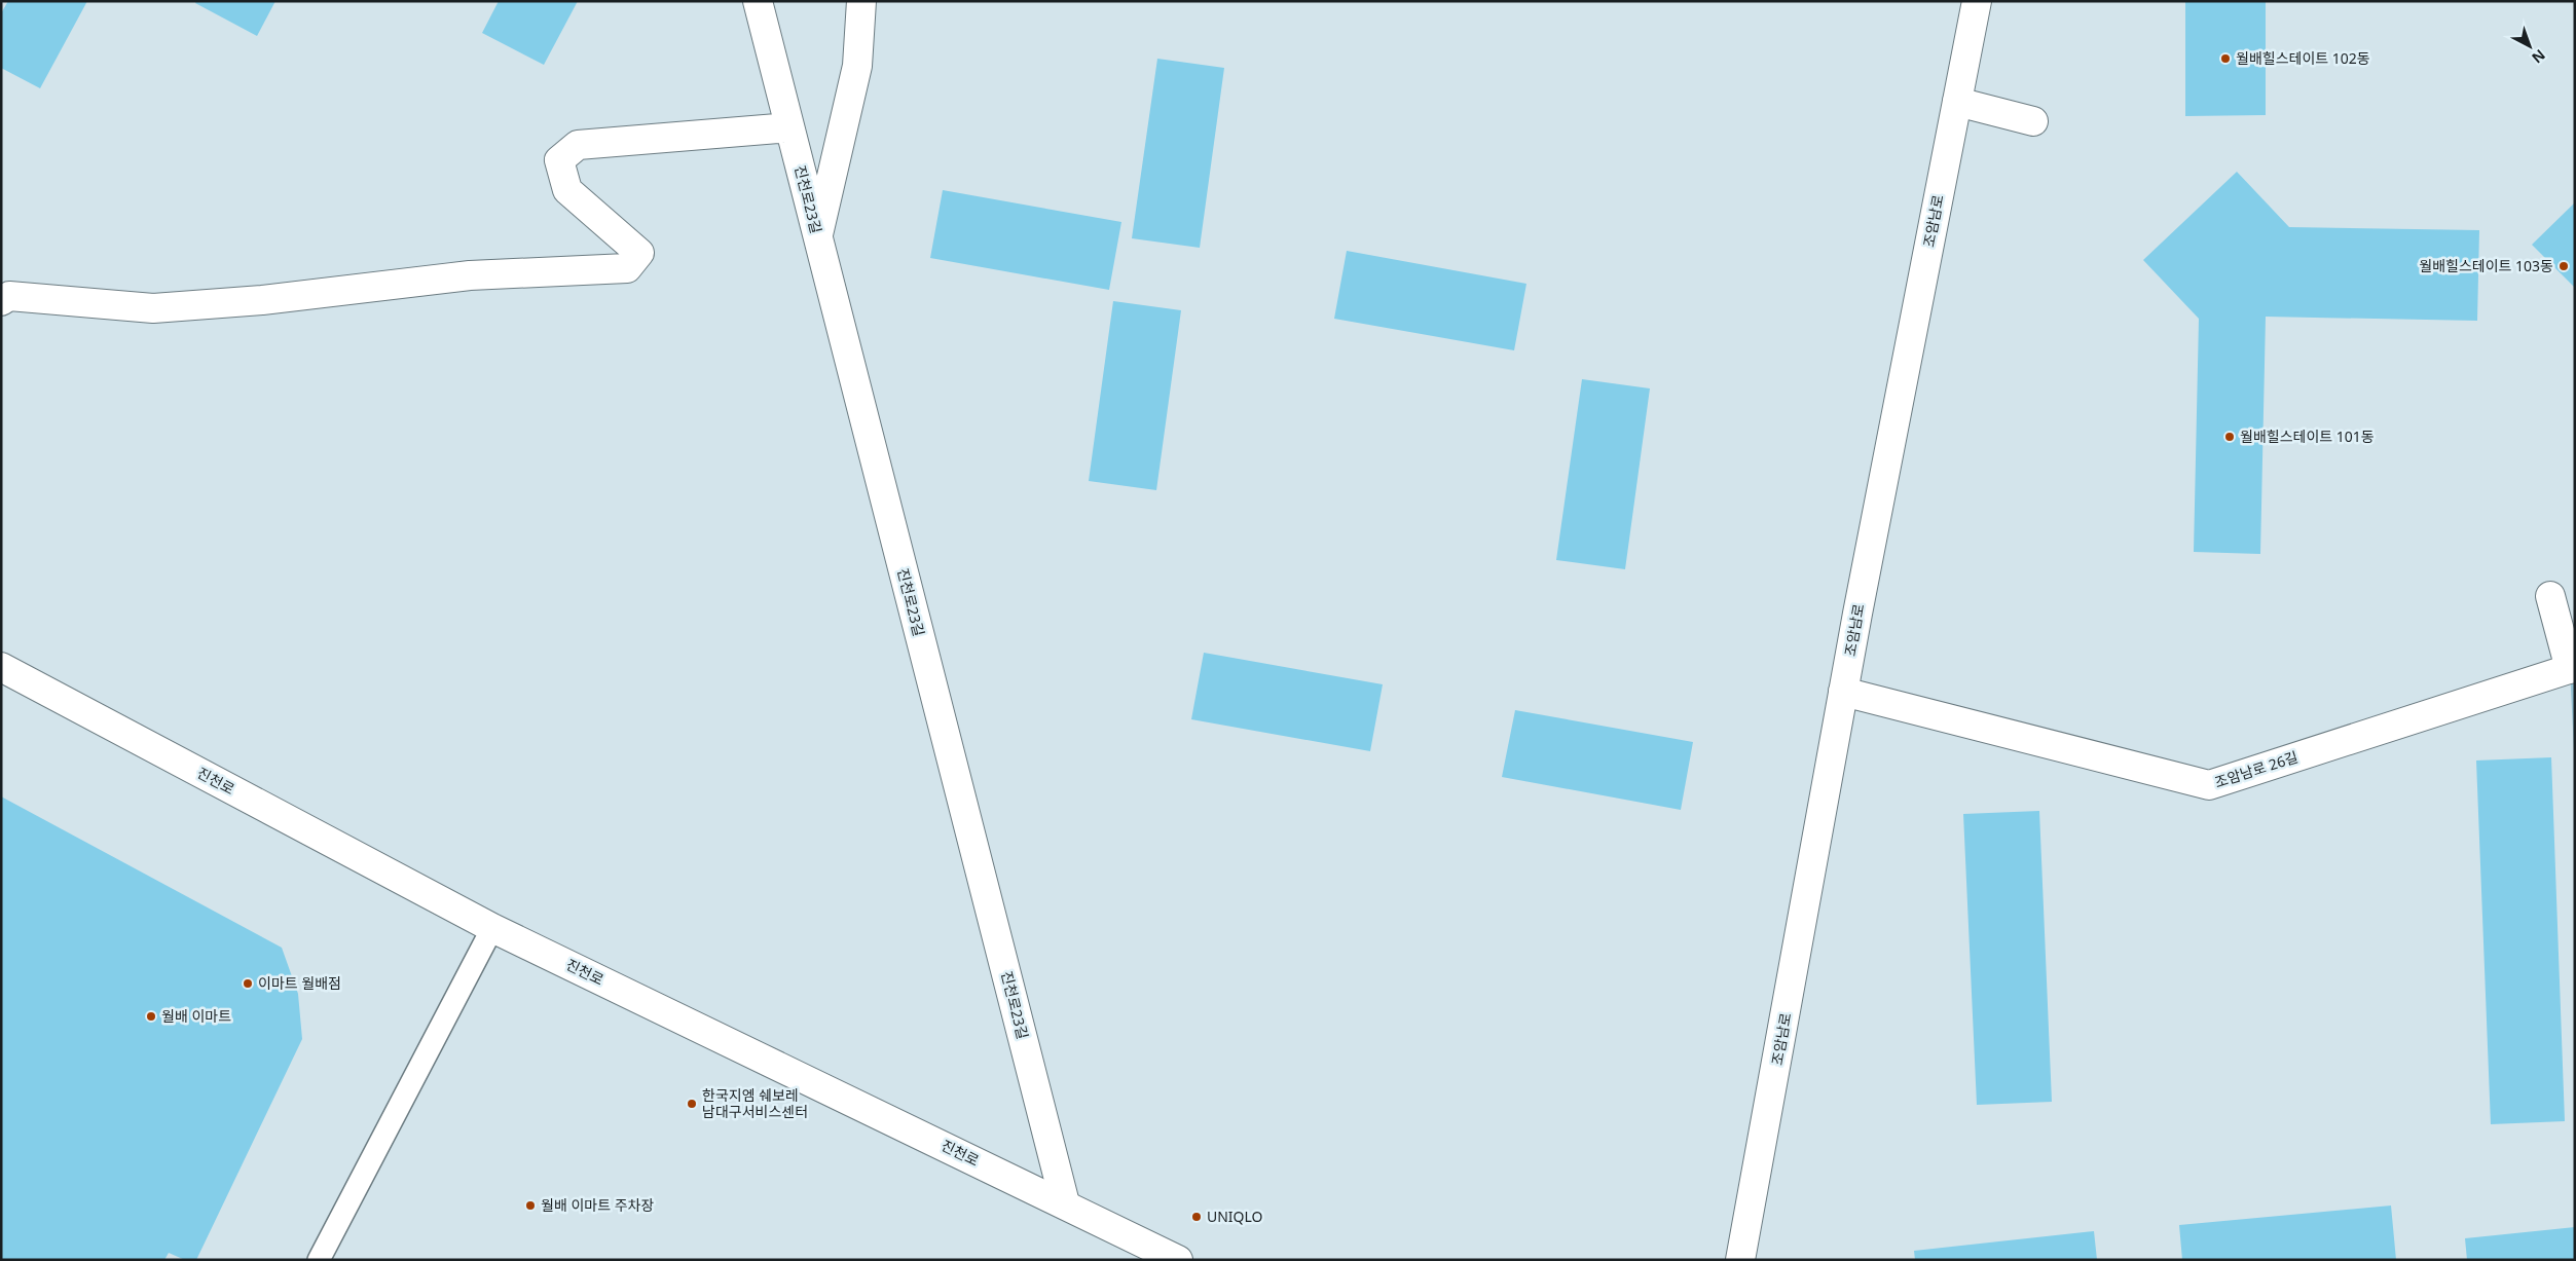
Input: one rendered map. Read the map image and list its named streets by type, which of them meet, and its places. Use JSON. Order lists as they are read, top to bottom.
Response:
{
  "streets": {
    "street": [
      "진천로23길",
      "조암남로",
      "조암남로 26길",
      "진천로"
    ]
  },
  "crossings": [
    ["진천로23길", "진천로"],
    ["조암남로", "조암남로 26길"]
  ],
  "places": [
    "월배힐스테이트 102동",
    "월배힐스테이트 103동",
    "월배힐스테이트 101동",
    "이마트 월배점",
    "월배 이마트",
    "한국지엠 쉐보레 남대구서비스센터",
    "월배 이마트 주차장",
    "UNIQLO"
  ],
  "north": "bottom right"
}
